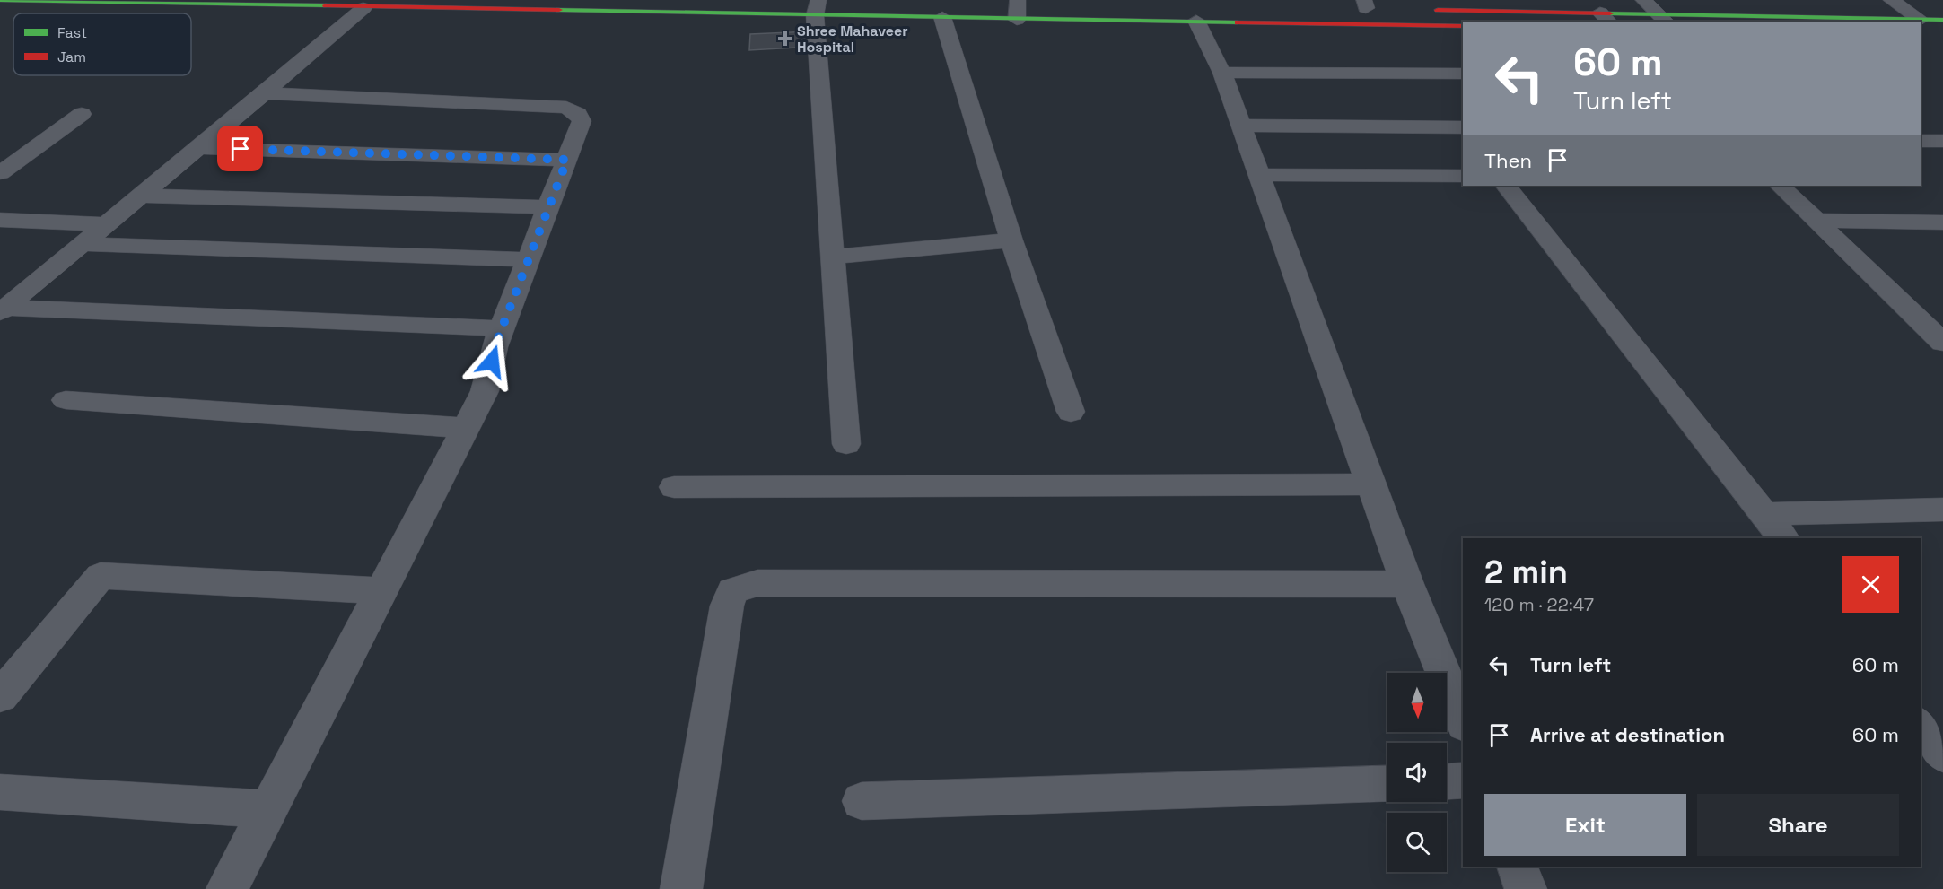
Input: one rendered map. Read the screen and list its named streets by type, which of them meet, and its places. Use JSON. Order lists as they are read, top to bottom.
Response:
{
  "places": {
    "health": ["Shree Mahaveer Hospital"]
  },
  "legend": ["Fast", "Jam"],
  "north": "bottom",
  "page": {
    "turn": ["60 m", "Turn left"],
    "then": "Then",
    "heading": ["2 min", "120 m · 22:47"],
    "list": [
      {
        "name": "Turn left",
        "value": "60 m"
      },
      {
        "name": "Arrive at destination",
        "value": "60 m"
      }
    ],
    "buttons": ["Exit", "Share"]
  }
}
